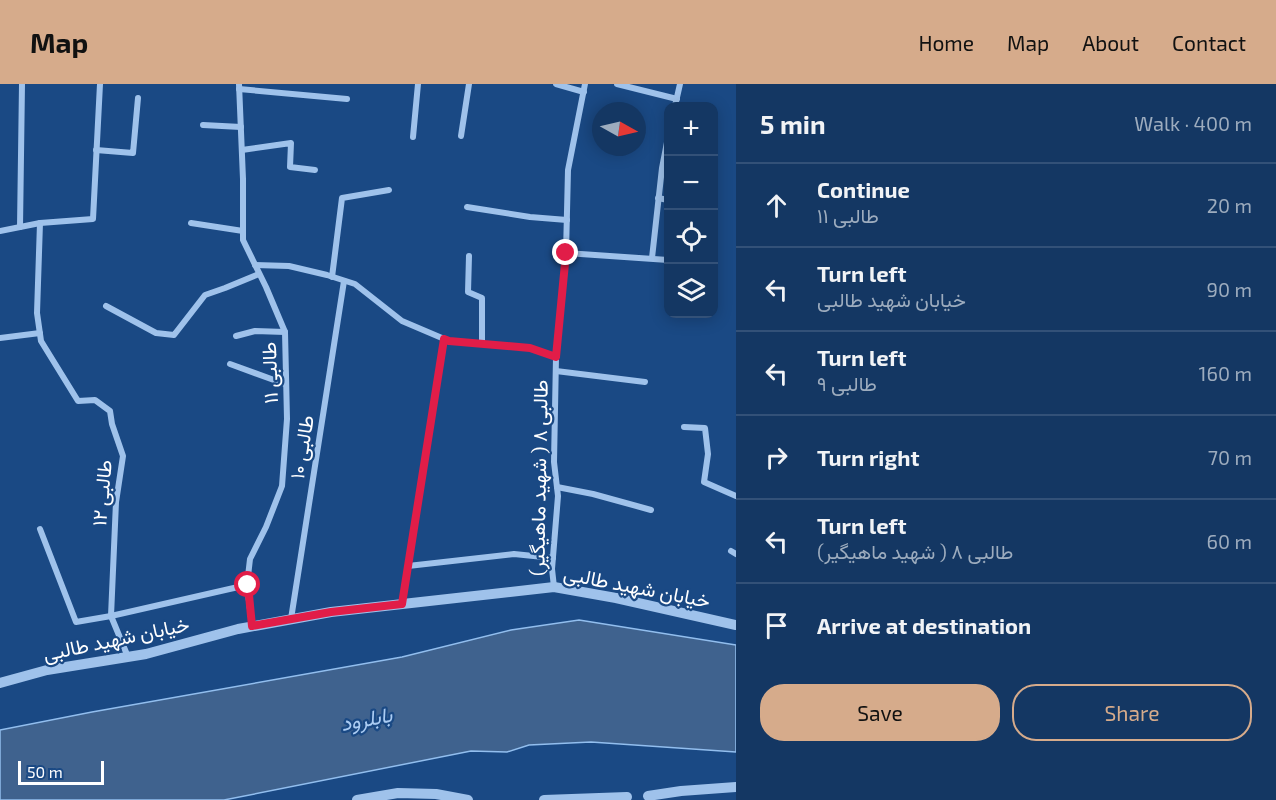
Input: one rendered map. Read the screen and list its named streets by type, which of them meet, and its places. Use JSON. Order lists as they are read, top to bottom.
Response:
{
  "streets": {
    "street": [
      "طالبی ۱۱",
      "طالبی ۱۰",
      "طالبی ۸ ( شهید ماهیگیر)",
      "طالبی ۱۲",
      "خیابان شهید طالبی"
    ]
  },
  "crossings": [
    ["طالبی ۱۱", "خیابان شهید طالبی"],
    ["طالبی ۱۰", "خیابان شهید طالبی"],
    ["طالبی ۸ ( شهید ماهیگیر)", "خیابان شهید طالبی"],
    ["طالبی ۱۲", "خیابان شهید طالبی"]
  ],
  "water": ["بابلرود"],
  "scale_bar": "50 m",
  "north": "right",
  "page": {
    "header": "Map",
    "nav": [
      "Home",
      "Map",
      "About",
      "Contact"
    ],
    "heading": ["5 min", "Walk · 400 m"],
    "map_buttons": ["+", "−"],
    "list": [
      ["Continue", "طالبی ۱۱", "20 m"],
      ["Turn left", "خیابان شهید طالبی", "90 m"],
      ["Turn left", "طالبی ۹", "160 m"],
      ["Turn right", "70 m"],
      ["Turn left", "طالبی ۸ ( شهید ماهیگیر)", "60 m"],
      "Arrive at destination"
    ],
    "buttons": ["Save", "Share"],
    "scale": "50 m"
  }
}
